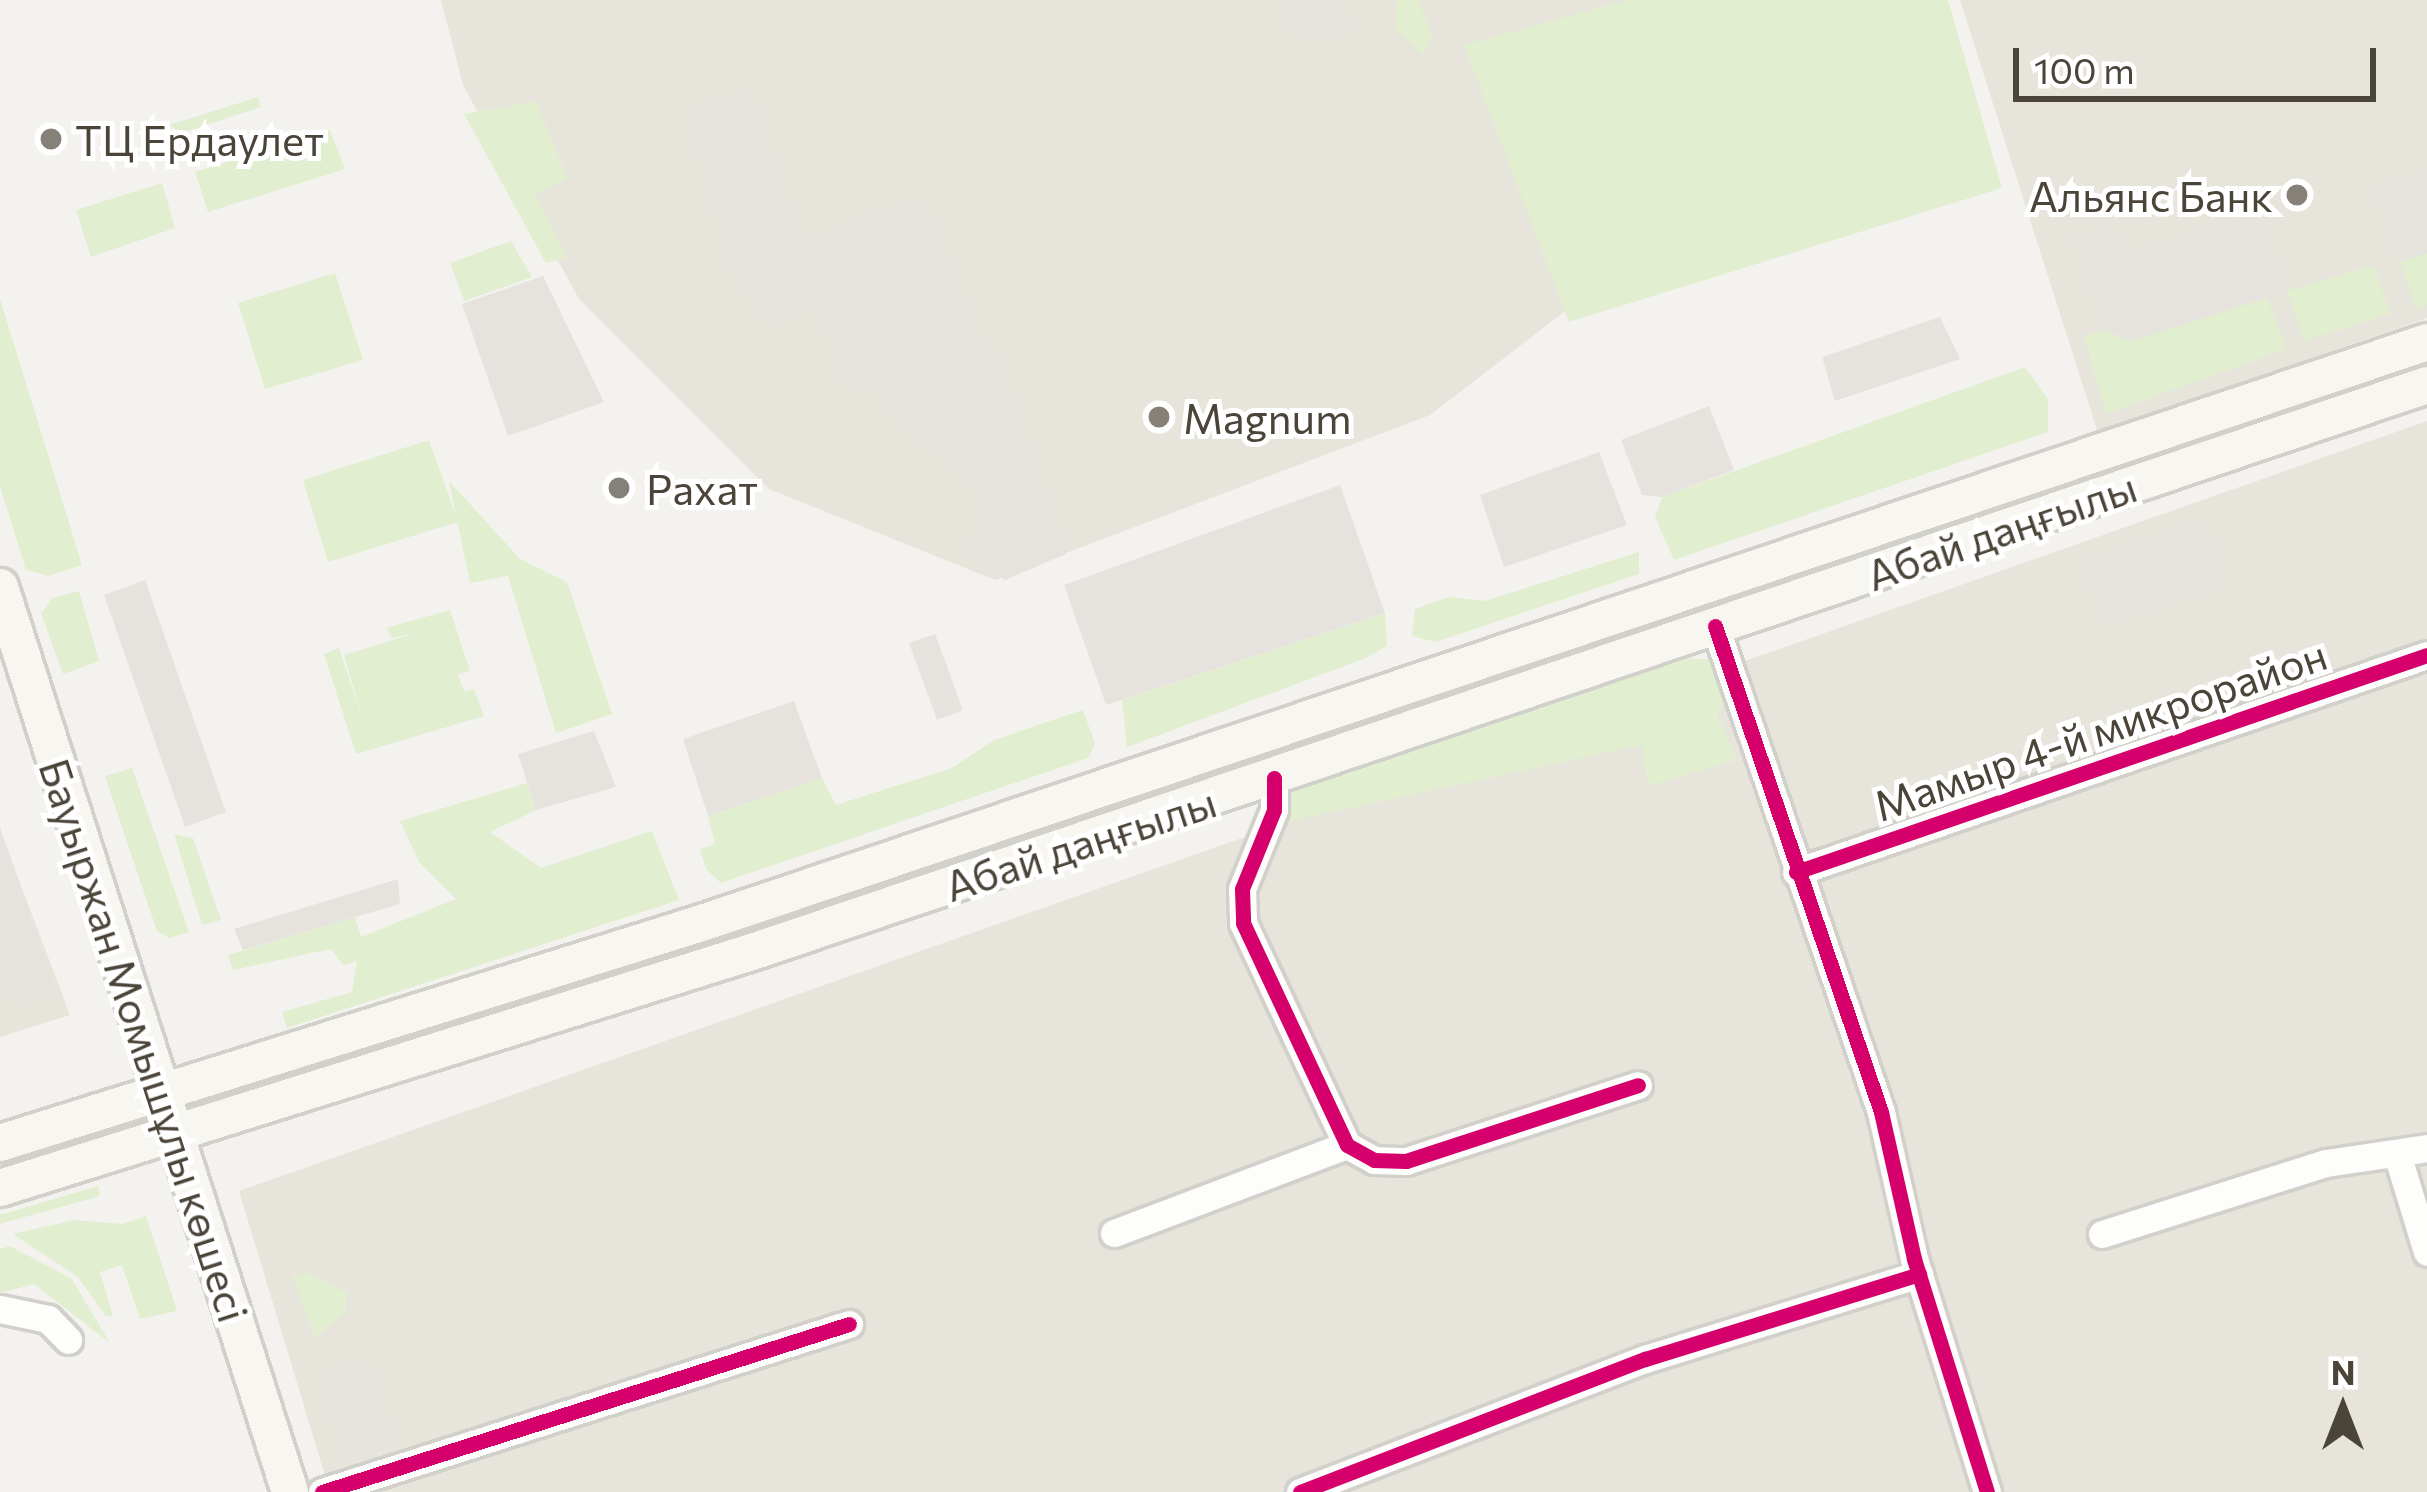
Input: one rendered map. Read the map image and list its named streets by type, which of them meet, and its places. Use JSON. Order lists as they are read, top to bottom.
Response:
{
  "streets": {
    "main road": ["Абай даңғылы", "Бауыржан Момышұлы көшесі"],
    "street": ["Мамыр 4-й микрорайон"]
  },
  "crossings": [
    ["Абай даңғылы", "Бауыржан Момышұлы көшесі"]
  ],
  "places": [
    "ТЦ Ердаулет",
    "Альянс Банк",
    "Magnum",
    "Рахат"
  ],
  "scale_bar": "100 m",
  "north": "top"
}
